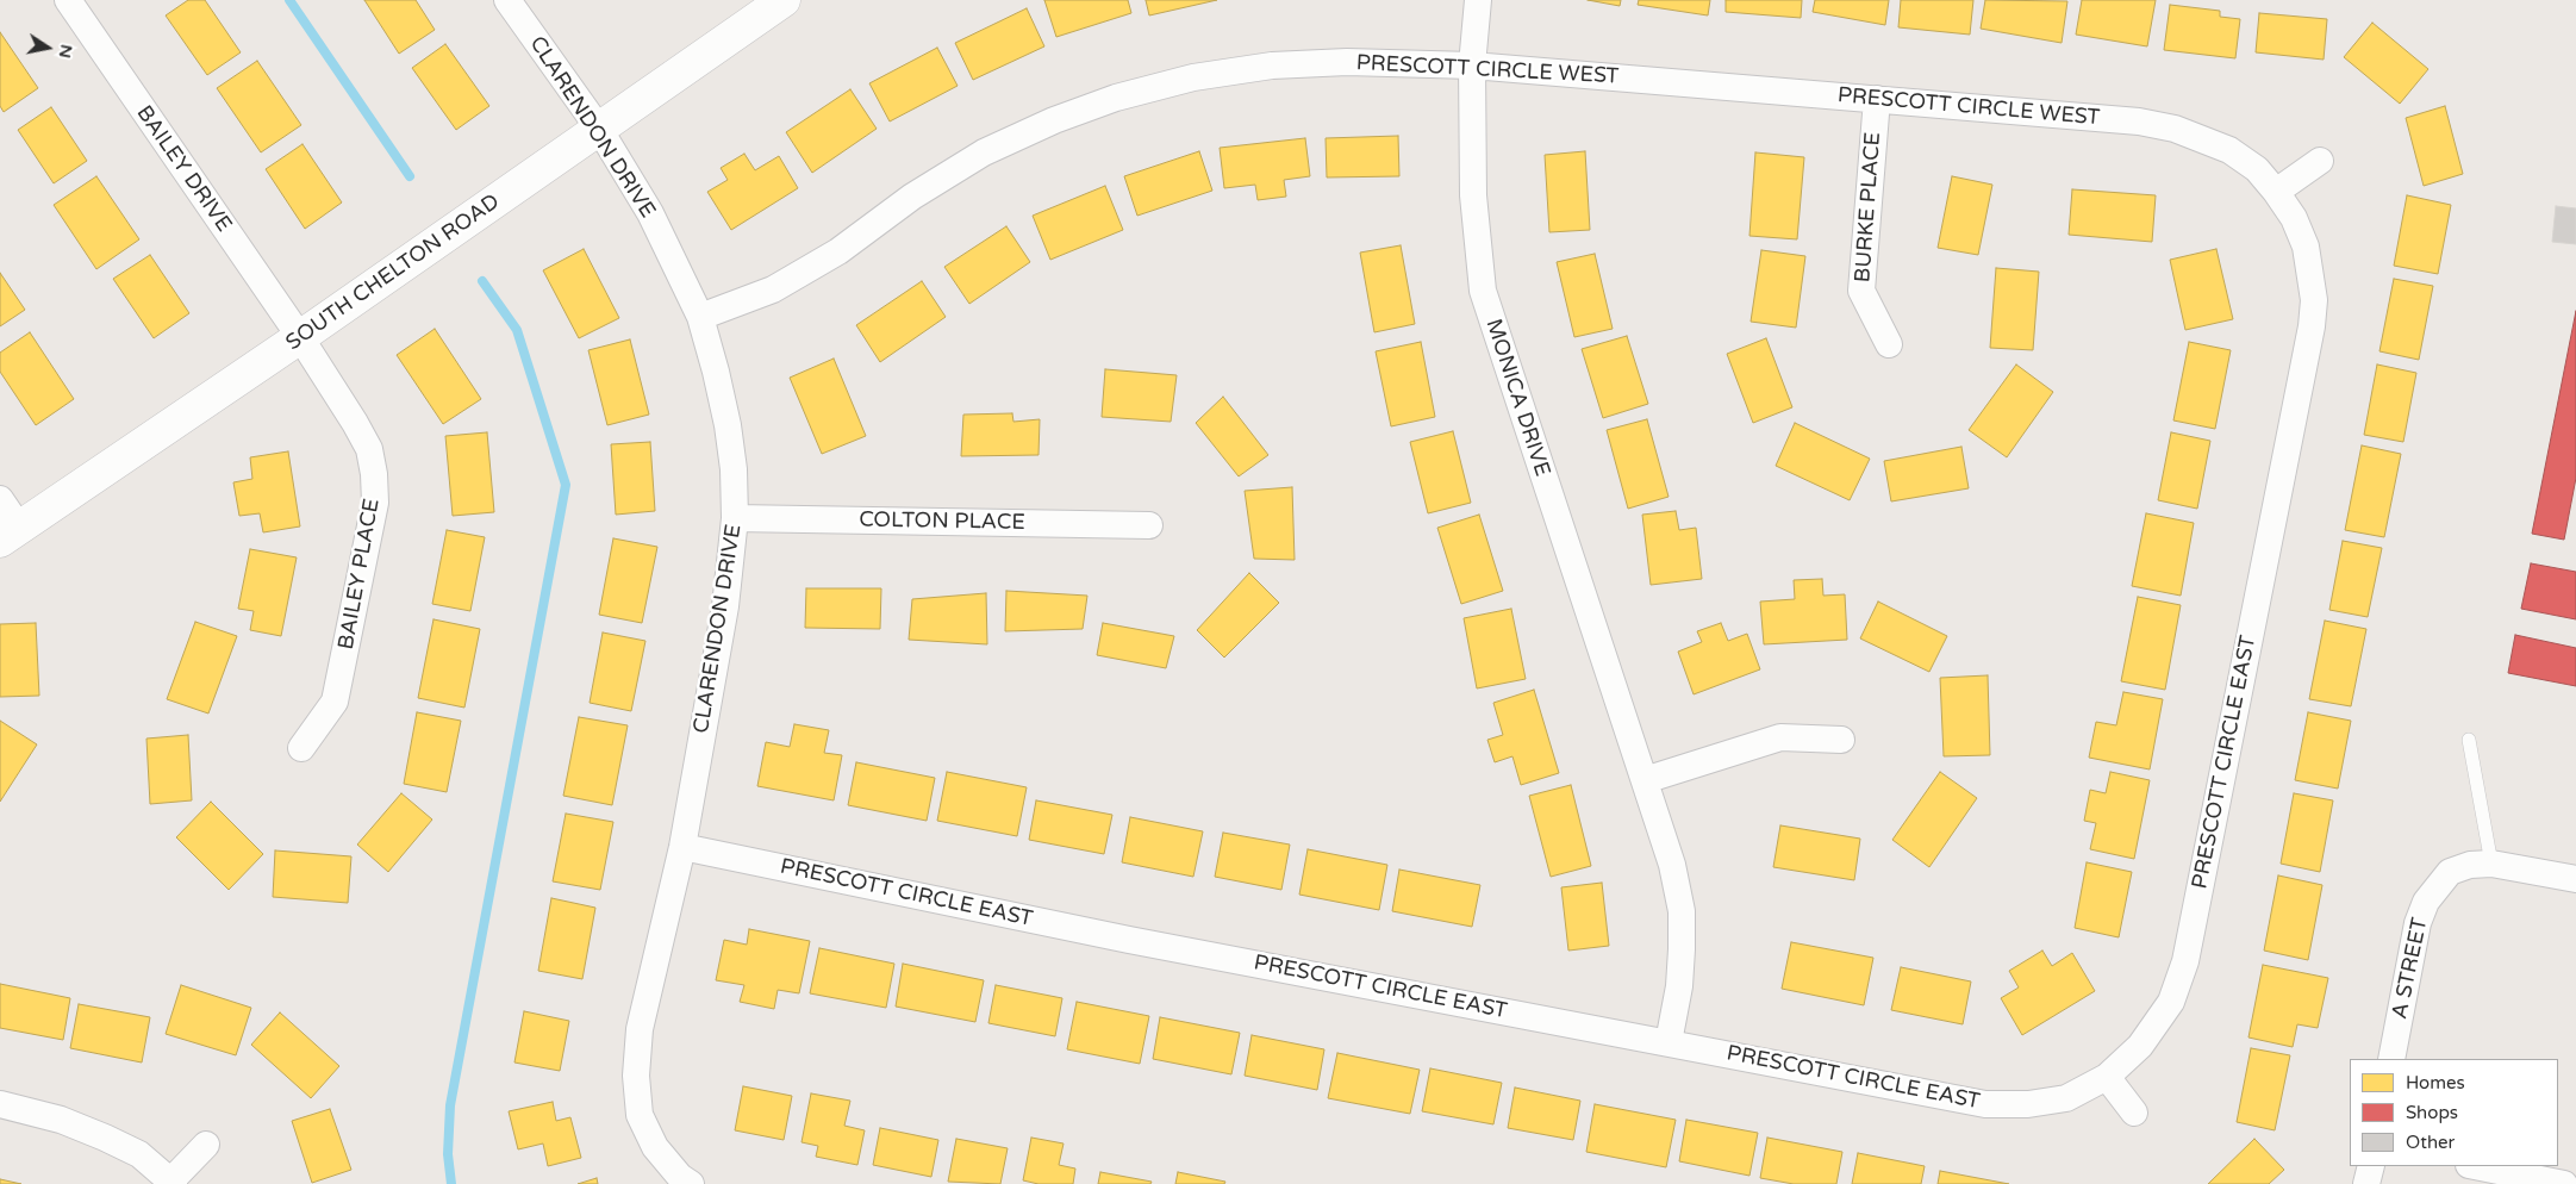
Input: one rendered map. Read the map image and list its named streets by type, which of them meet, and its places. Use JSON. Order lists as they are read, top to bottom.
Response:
{
  "streets": {
    "main road": ["SOUTH CHELTON ROAD"],
    "street": [
      "PRESCOTT CIRCLE WEST",
      "CLARENDON DRIVE",
      "BAILEY DRIVE",
      "BURKE PLACE",
      "MONICA DRIVE",
      "COLTON PLACE",
      "BAILEY PLACE",
      "PRESCOTT CIRCLE EAST",
      "A STREET"
    ]
  },
  "crossings": [
    ["PRESCOTT CIRCLE WEST", "CLARENDON DRIVE"],
    ["PRESCOTT CIRCLE WEST", "BURKE PLACE"],
    ["PRESCOTT CIRCLE WEST", "MONICA DRIVE"],
    ["PRESCOTT CIRCLE WEST", "PRESCOTT CIRCLE EAST"],
    ["CLARENDON DRIVE", "SOUTH CHELTON ROAD"],
    ["CLARENDON DRIVE", "COLTON PLACE"],
    ["CLARENDON DRIVE", "PRESCOTT CIRCLE EAST"],
    ["BAILEY DRIVE", "SOUTH CHELTON ROAD"],
    ["BAILEY DRIVE", "BAILEY PLACE"],
    ["SOUTH CHELTON ROAD", "BAILEY PLACE"],
    ["MONICA DRIVE", "PRESCOTT CIRCLE EAST"]
  ],
  "legend": ["Homes", "Shops", "Other"],
  "north": "right"
}
